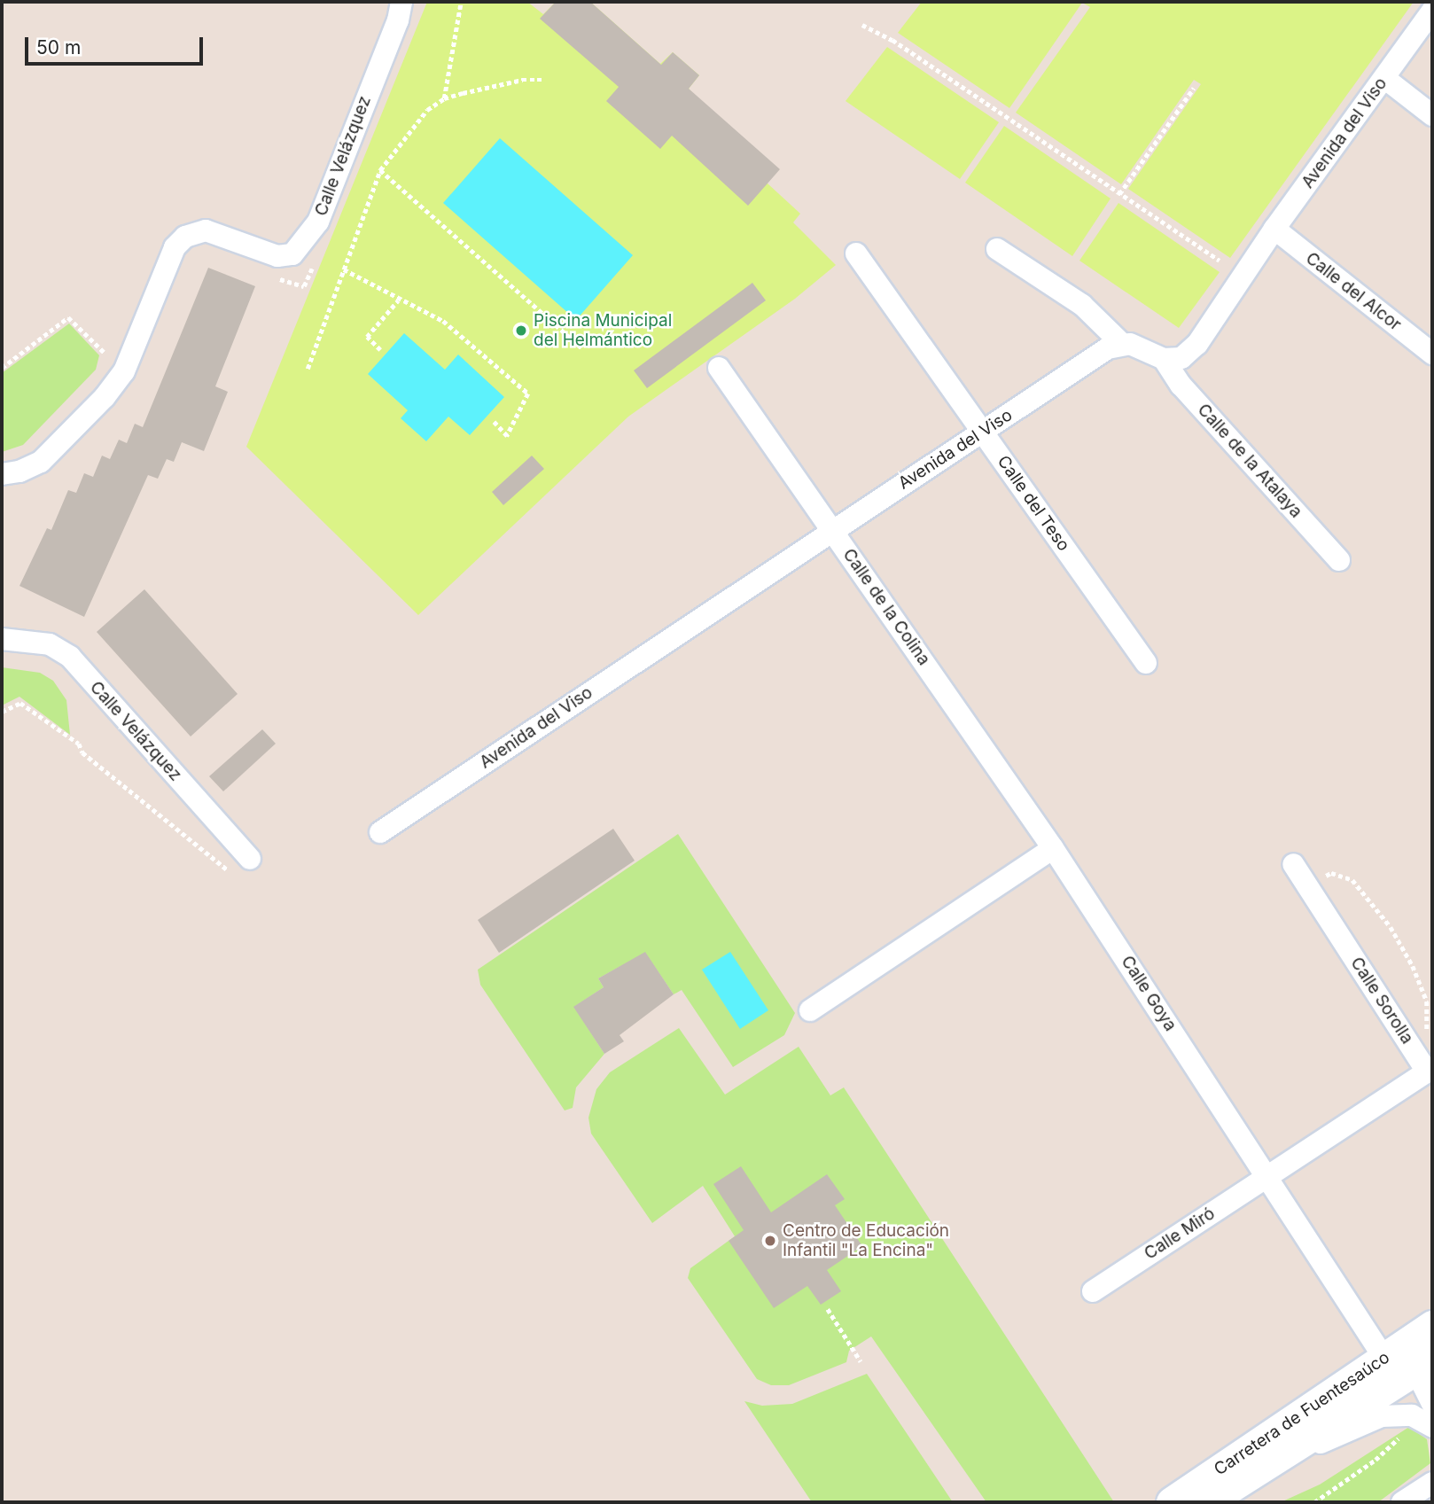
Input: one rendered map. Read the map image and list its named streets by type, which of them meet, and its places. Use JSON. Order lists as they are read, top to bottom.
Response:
{
  "streets": {
    "main road": ["Carretera de Fuentesaúco"],
    "street": [
      "Avenida del Viso",
      "Calle Velázquez",
      "Calle del Alcor",
      "Calle de la Atalaya",
      "Calle del Teso",
      "Calle de la Colina",
      "Calle Goya",
      "Calle Sorolla",
      "Calle Miró"
    ]
  },
  "crossings": [
    ["Avenida del Viso", "Calle del Alcor"],
    ["Avenida del Viso", "Calle de la Atalaya"],
    ["Avenida del Viso", "Calle del Teso"],
    ["Avenida del Viso", "Calle de la Colina"],
    ["Calle de la Colina", "Calle Goya"],
    ["Calle Goya", "Calle Sorolla"],
    ["Calle Goya", "Calle Miró"],
    ["Calle Goya", "Carretera de Fuentesaúco"],
    ["Calle Sorolla", "Calle Miró"]
  ],
  "places": ["Piscina Municipal del Helmántico", "Centro de Educación Infantil \"La Encina\""],
  "scale_bar": "50 m"
}
